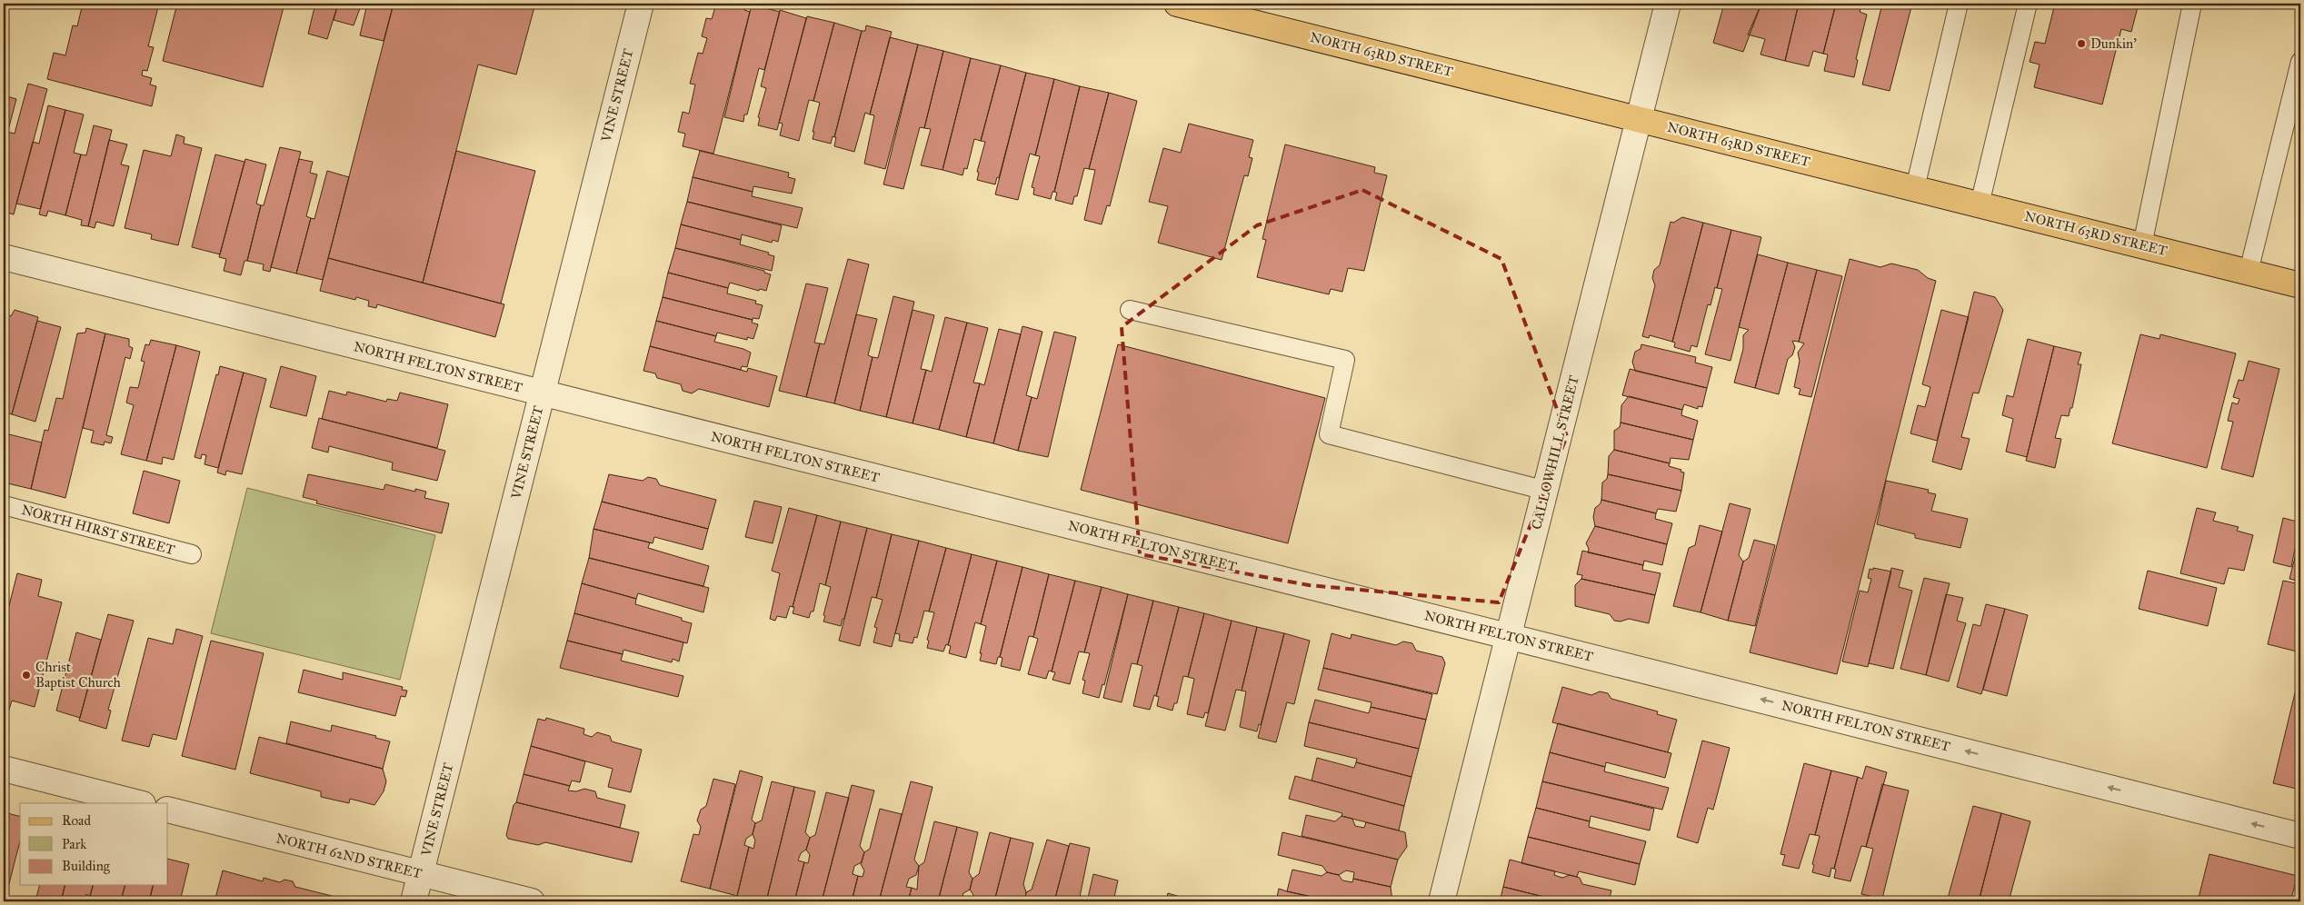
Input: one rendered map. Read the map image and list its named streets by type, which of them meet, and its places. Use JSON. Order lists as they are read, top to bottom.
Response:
{
  "streets": {
    "main road": ["NORTH 63RD STREET"],
    "street": [
      "VINE STREET",
      "NORTH FELTON STREET",
      "CALLOWHILL STREET",
      "NORTH 62ND STREET"
    ],
    "lane": ["NORTH HIRST STREET"]
  },
  "crossings": [
    ["NORTH 63RD STREET", "CALLOWHILL STREET"],
    ["VINE STREET", "NORTH FELTON STREET"],
    ["VINE STREET", "NORTH 62ND STREET"],
    ["NORTH FELTON STREET", "CALLOWHILL STREET"]
  ],
  "places": ["Dunkin'", "Christ Baptist Church"],
  "legend": ["Road", "Park", "Building"]
}
